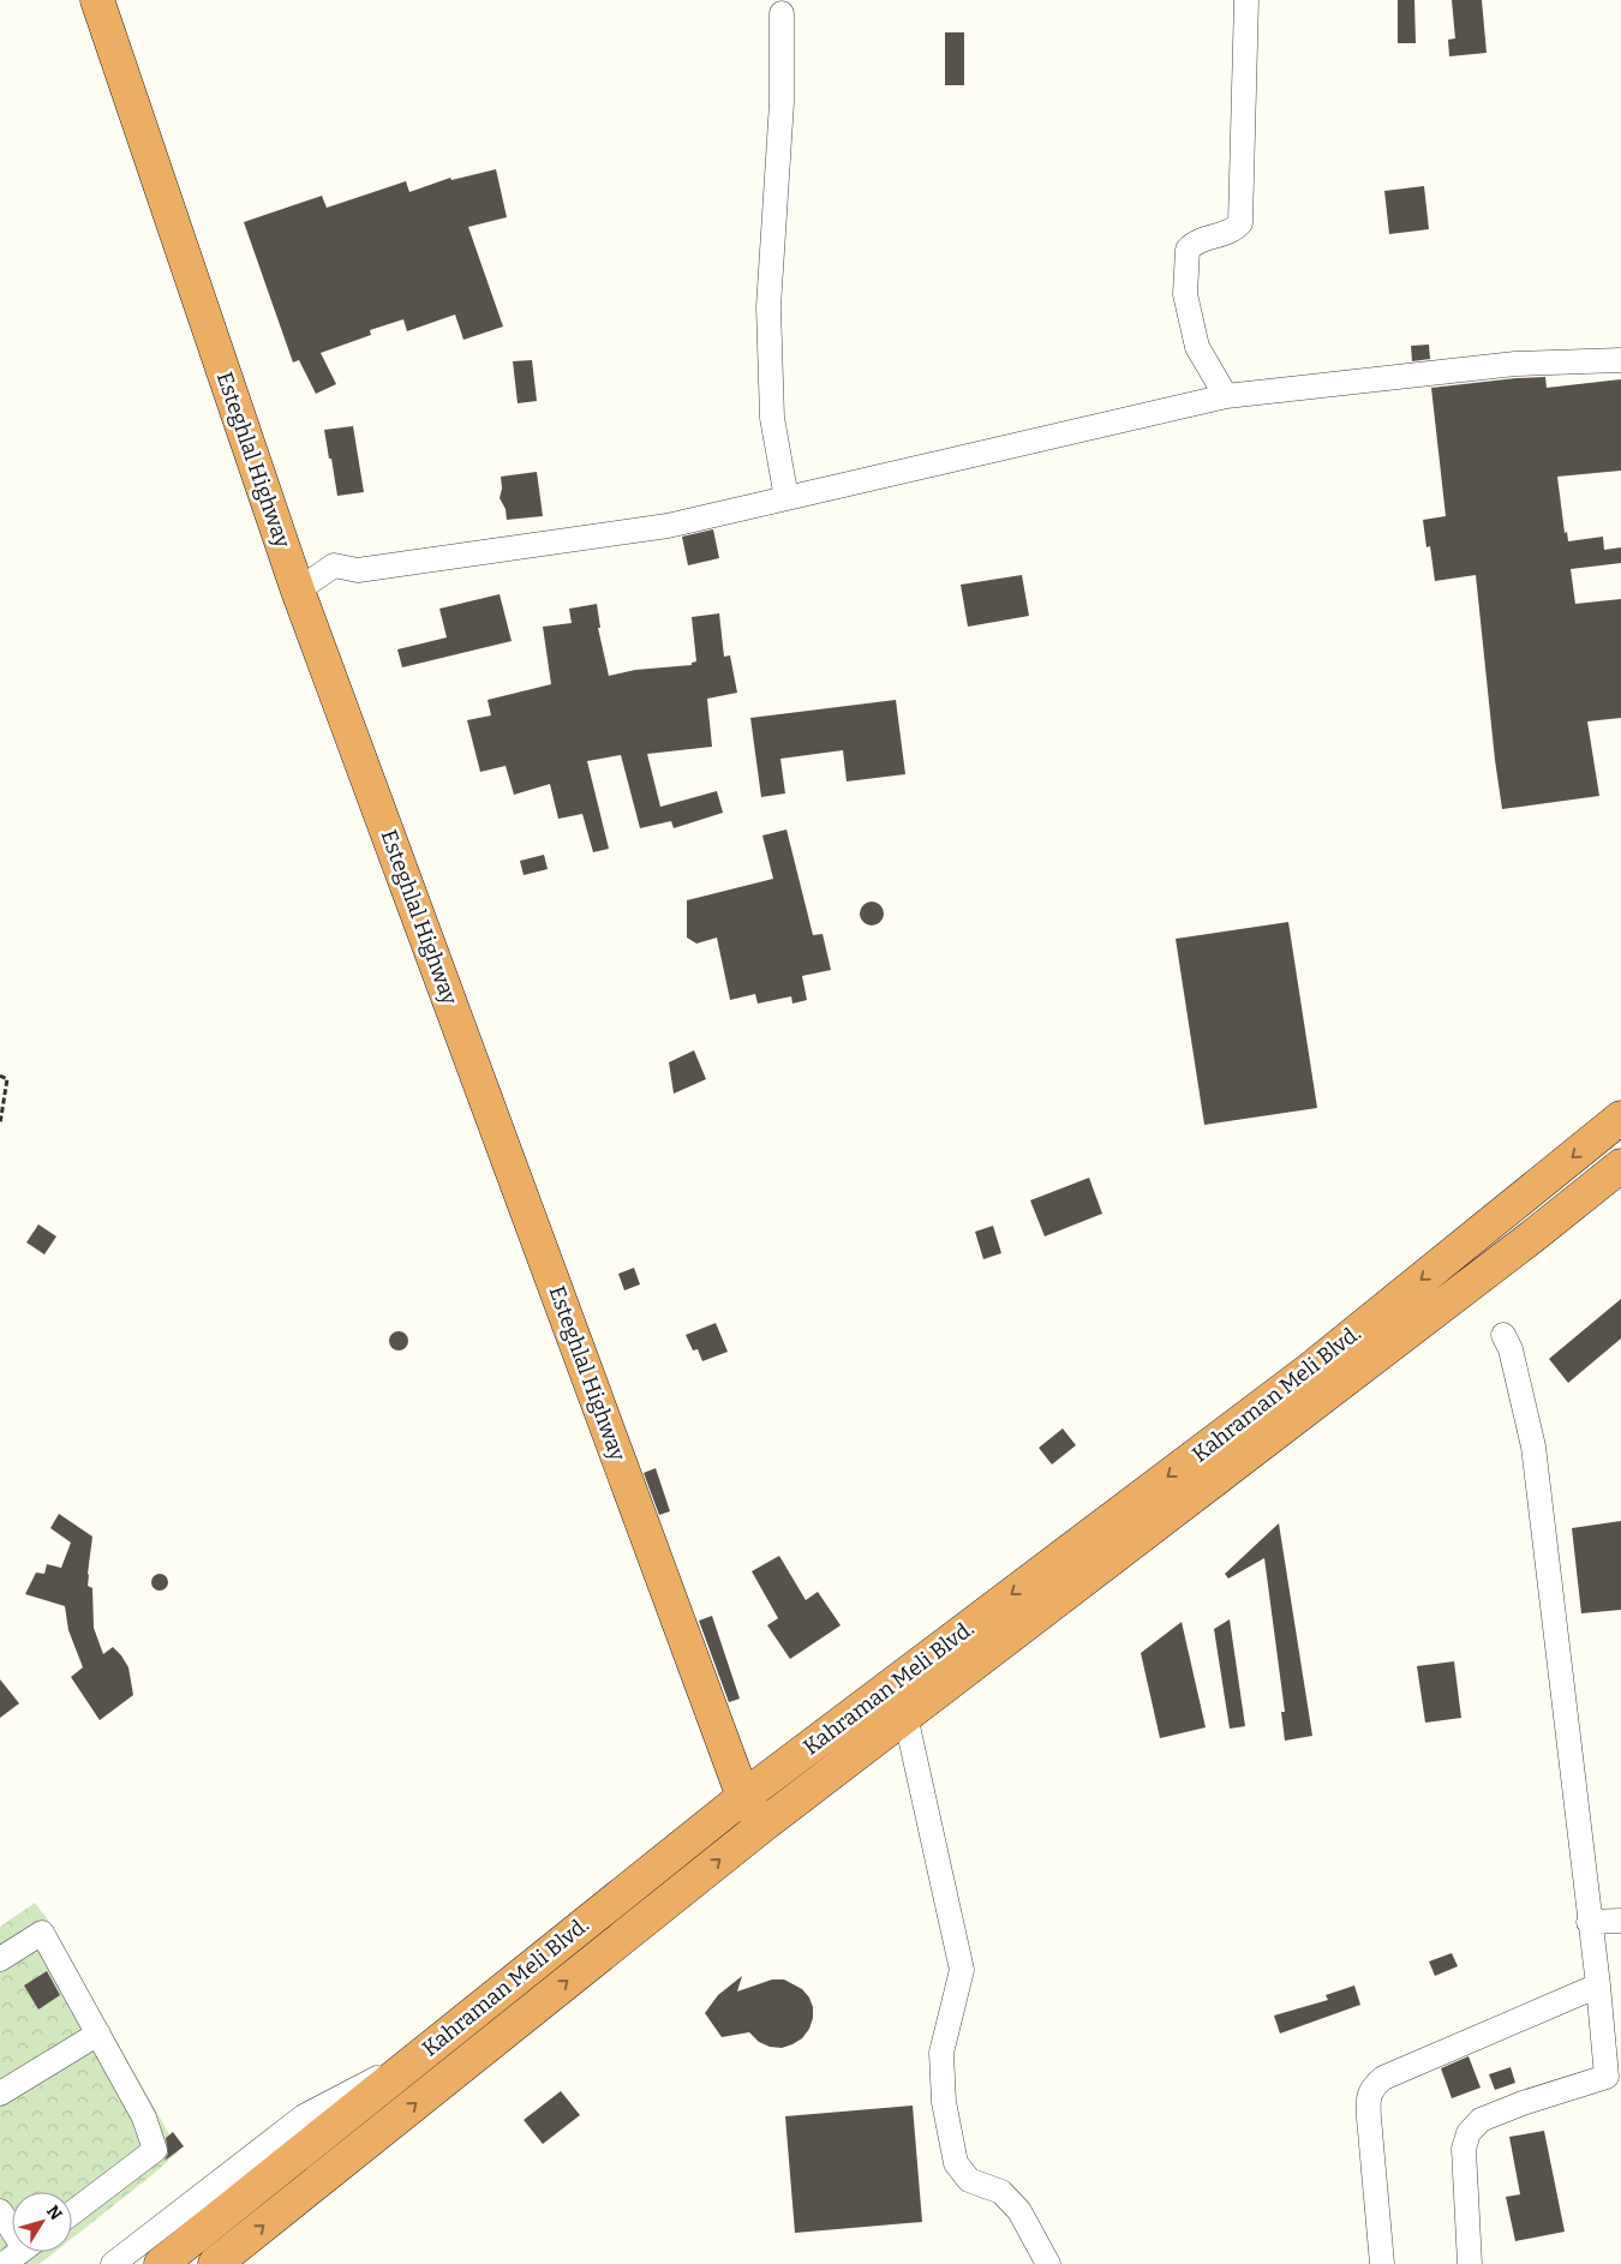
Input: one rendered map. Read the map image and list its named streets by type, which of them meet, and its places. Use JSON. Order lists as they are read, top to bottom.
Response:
{
  "streets": {
    "highway": ["Esteghlal Highway", "Kahraman Meli Blvd."]
  },
  "crossings": [
    ["Esteghlal Highway", "Kahraman Meli Blvd."]
  ],
  "north": "top right"
}
